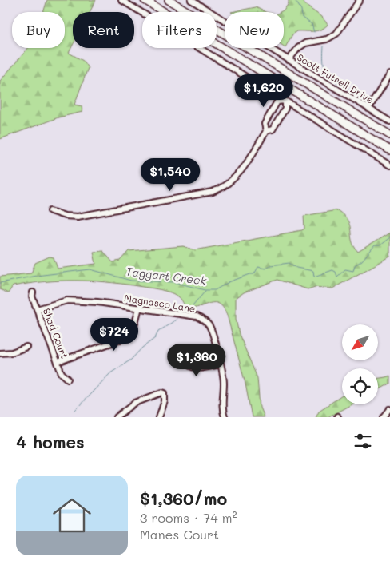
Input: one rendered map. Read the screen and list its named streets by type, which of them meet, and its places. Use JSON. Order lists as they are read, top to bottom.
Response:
{
  "streets": {
    "street": ["Scott Futrell Drive", "Magnasco Lane", "Shad Court"]
  },
  "crossings": [
    ["Magnasco Lane", "Shad Court"]
  ],
  "water": ["Taggart Creek"],
  "north": "bottom left",
  "page": {
    "chip": [
      "Buy",
      "Rent",
      "Filters",
      "New"
    ],
    "price": [
      "$1,620",
      "$1,540",
      "$724",
      "$1,360"
    ],
    "heading": "4 homes",
    "list": [
      {
        "name": "$1,360/mo",
        "note": "3 rooms · 74 m² · Manes Court"
      }
    ]
  }
}
